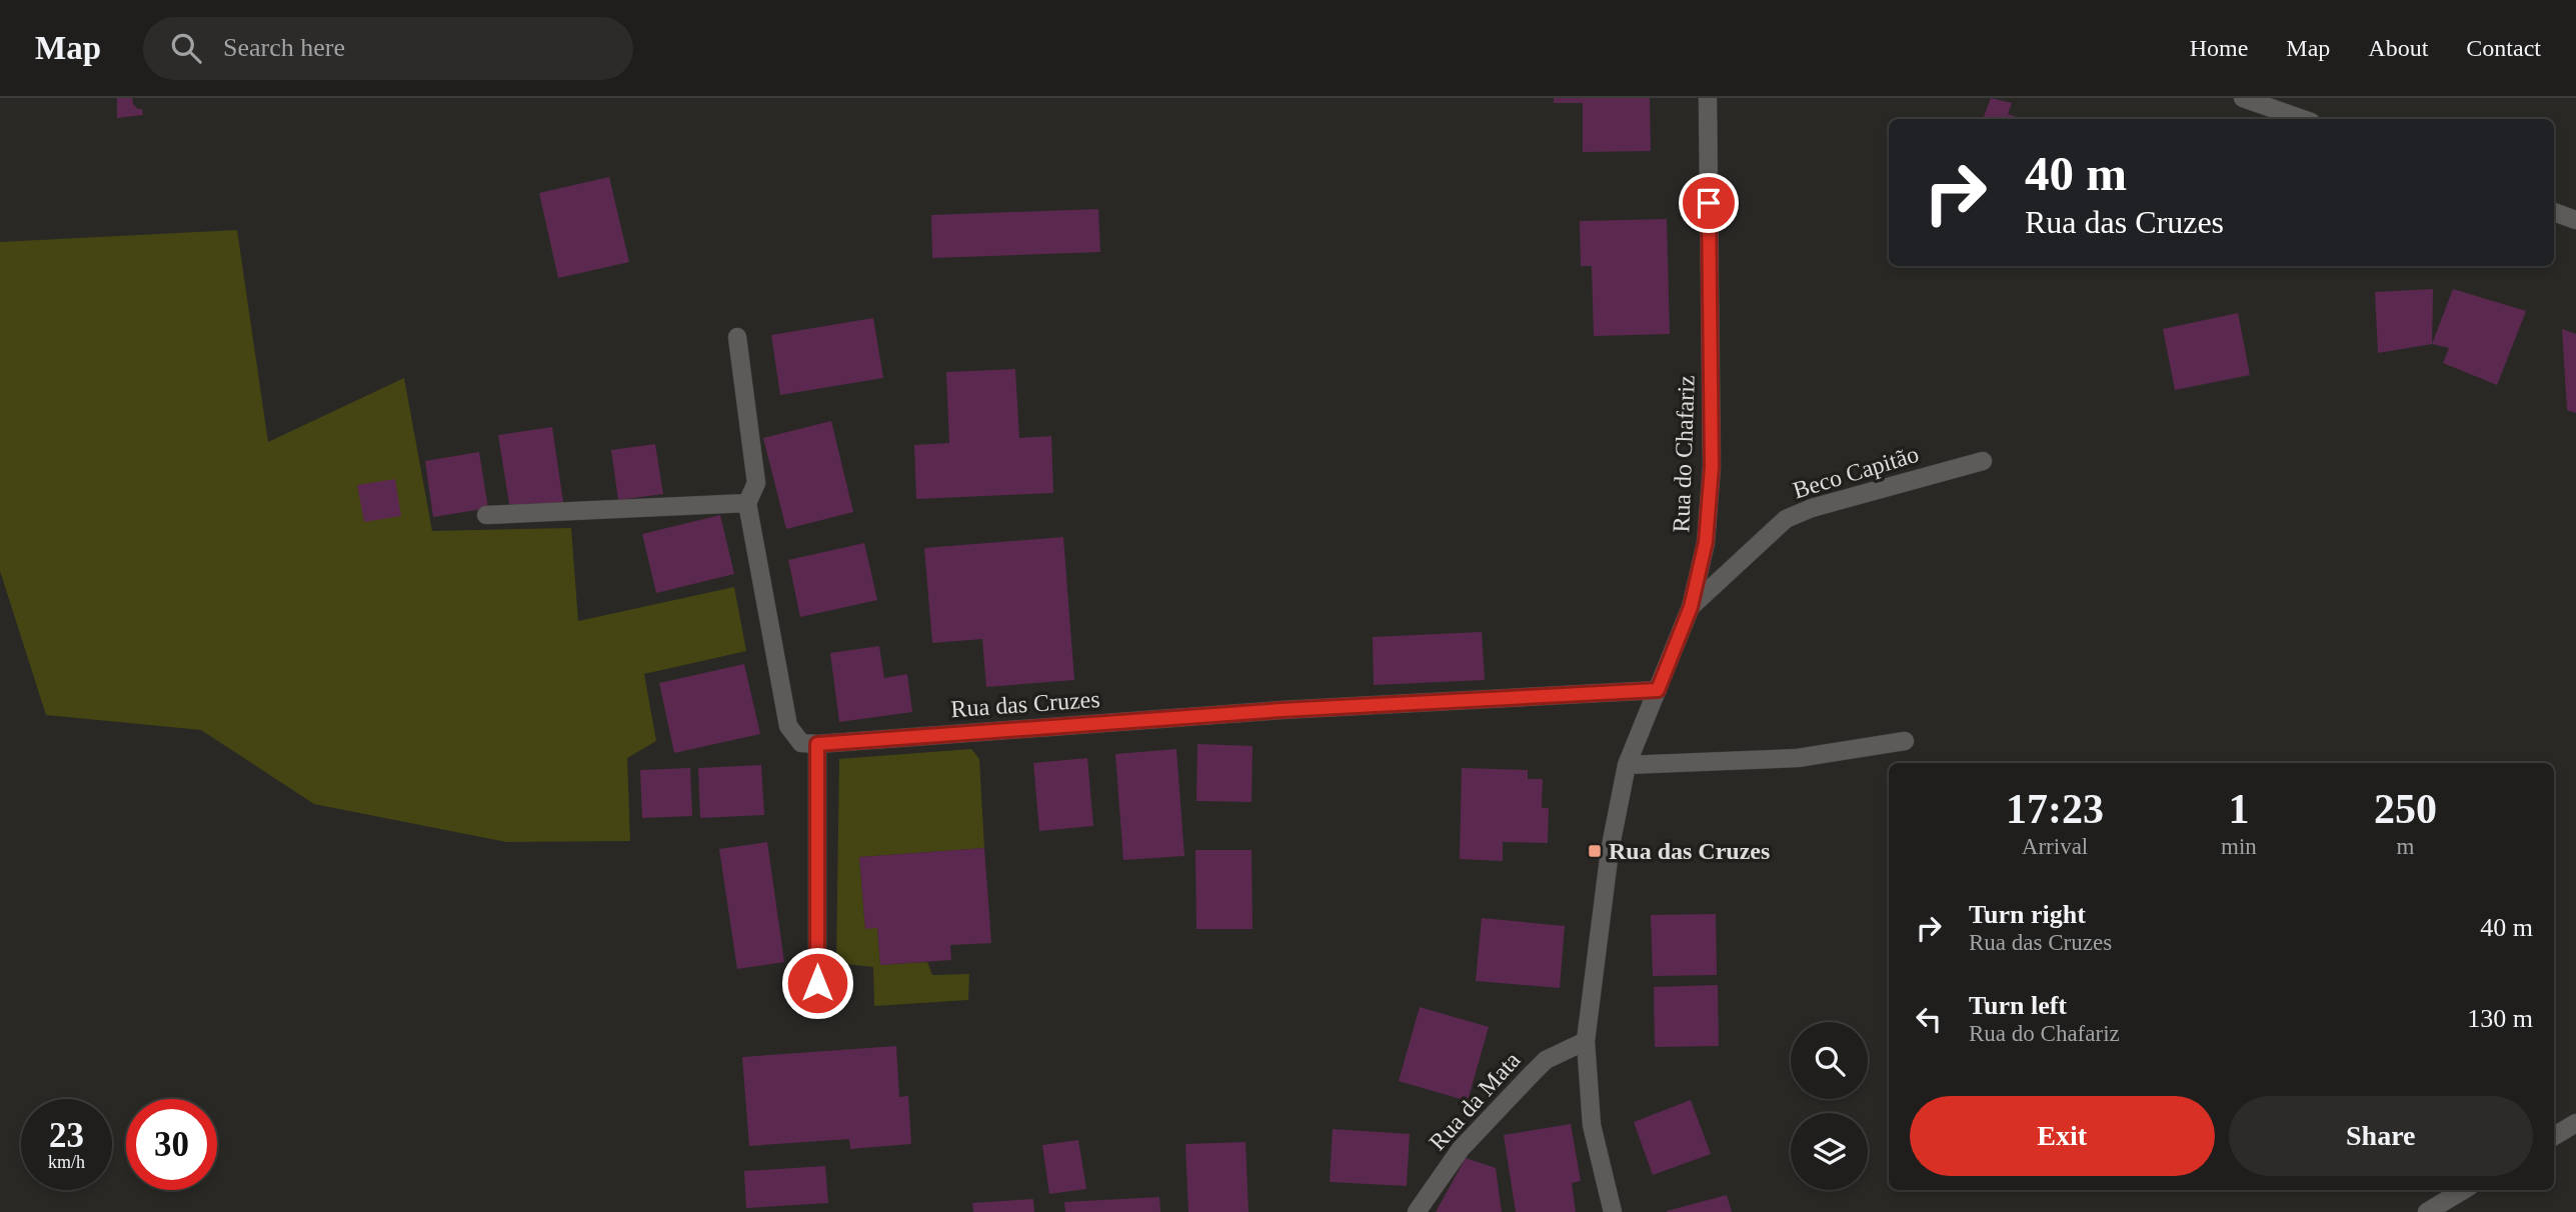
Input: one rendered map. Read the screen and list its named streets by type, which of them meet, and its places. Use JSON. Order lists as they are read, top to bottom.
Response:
{
  "streets": {
    "street": [
      "Rua do Chafariz",
      "Beco Capitão",
      "Rua das Cruzes",
      "Rua da Mata"
    ]
  },
  "crossings": [
    ["Rua do Chafariz", "Beco Capitão"],
    ["Rua do Chafariz", "Rua das Cruzes"],
    ["Rua do Chafariz", "Rua da Mata"]
  ],
  "places": {
    "transit": ["Rua das Cruzes"]
  },
  "page": {
    "header": "Map",
    "search": "Search here",
    "nav": [
      "Home",
      "Map",
      "About",
      "Contact"
    ],
    "turn": ["40 m", "Rua das Cruzes"],
    "eta": [
      "17:23",
      "Arrival",
      "1",
      "min",
      "250",
      "m"
    ],
    "list": [
      {
        "name": "Turn right",
        "note": "Rua das Cruzes",
        "value": "40 m"
      },
      {
        "name": "Turn left",
        "note": "Rua do Chafariz",
        "value": "130 m"
      }
    ],
    "buttons": ["Exit", "Share"],
    "speed": "23 km/h",
    "limit": "30"
  }
}
